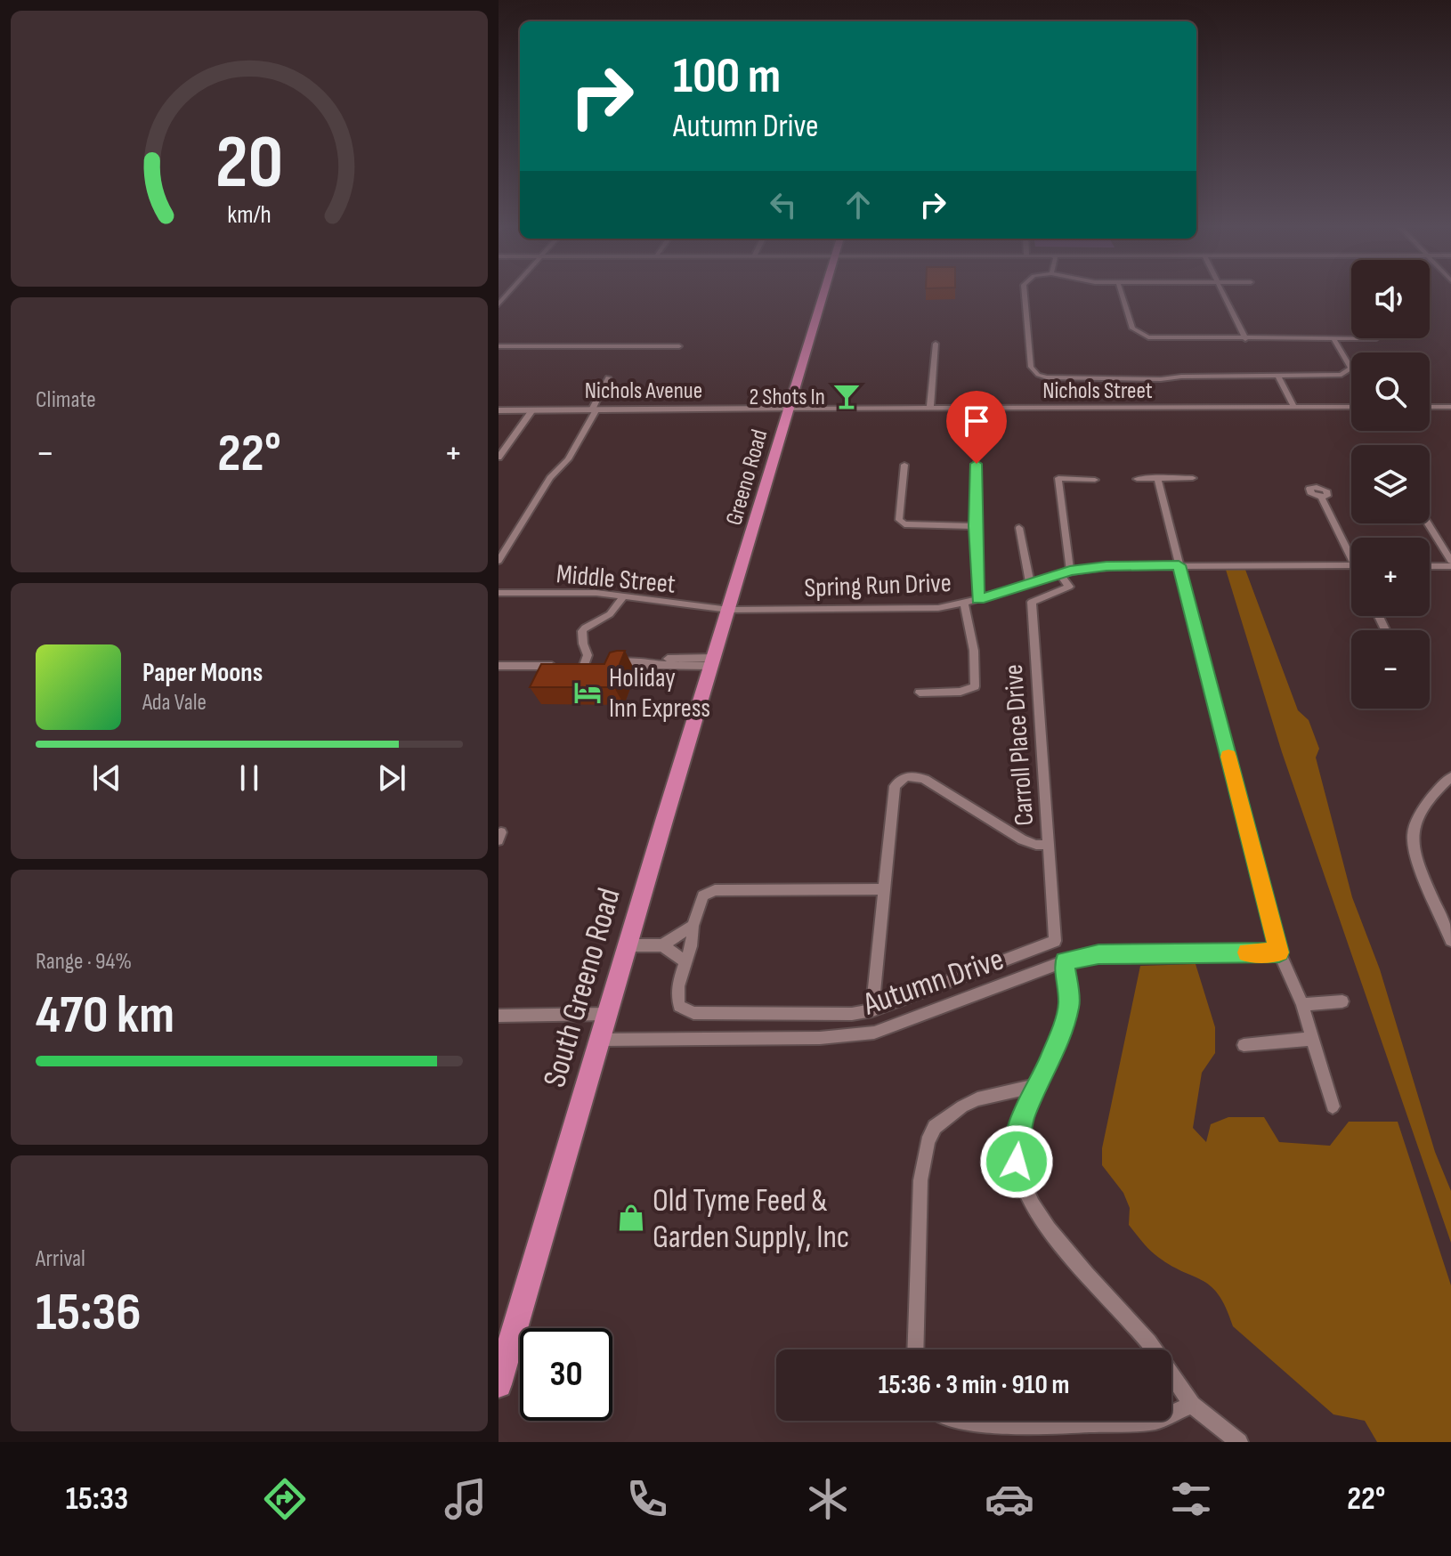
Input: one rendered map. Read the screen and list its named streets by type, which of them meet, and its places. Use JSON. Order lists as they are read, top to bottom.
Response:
{
  "streets": {
    "main road": ["Greeno Road", "South Greeno Road"],
    "street": [
      "Nichols Avenue",
      "Nichols Street",
      "Middle Street",
      "Spring Run Drive",
      "Carroll Place Drive",
      "Autumn Drive"
    ]
  },
  "crossings": [
    ["Nichols Avenue", "Nichols Street"],
    ["Nichols Avenue", "Greeno Road"],
    ["Nichols Street", "Greeno Road"],
    ["Greeno Road", "Middle Street"],
    ["Greeno Road", "Spring Run Drive"],
    ["Greeno Road", "South Greeno Road"],
    ["Middle Street", "Spring Run Drive"],
    ["Middle Street", "South Greeno Road"],
    ["Spring Run Drive", "Carroll Place Drive"],
    ["Spring Run Drive", "South Greeno Road"],
    ["Autumn Drive", "South Greeno Road"]
  ],
  "places": {
    "bar": ["2 Shots In"],
    "hotel": ["Holiday Inn Express"],
    "shop": ["Old Tyme Feed & Garden Supply, Inc"]
  },
  "page": {
    "turn": ["100 m", "Autumn Drive"],
    "map_buttons": ["+", "−"],
    "tile": [
      "Climate",
      ["Range · 94%", "470 km"],
      ["Arrival", "15:36"]
    ],
    "heat": ["−", "22°", "+"],
    "song": ["Paper Moons", "Ada Vale"],
    "limit": "30",
    "trip": "15:36 · 3 min · 910 m",
    "tabs": ["15:33", "22°"],
    "gauge": ["20", "km/h"]
  }
}
